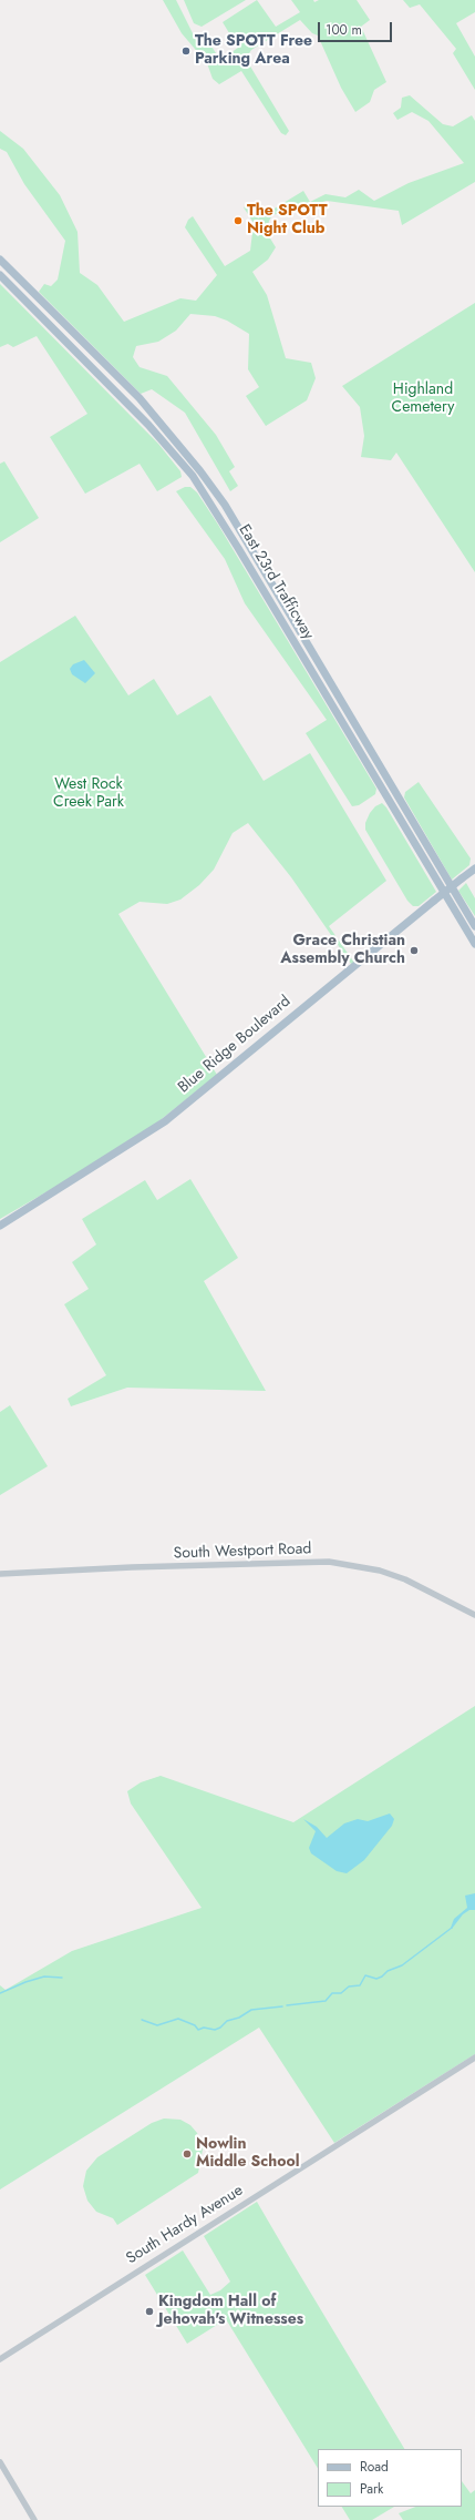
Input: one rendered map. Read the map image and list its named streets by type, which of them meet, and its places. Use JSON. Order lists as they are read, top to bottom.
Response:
{
  "streets": {
    "main road": ["East 23rd Trafficway", "Blue Ridge Boulevard"],
    "street": ["South Westport Road", "South Hardy Avenue"]
  },
  "parks": ["Highland Cemetery", "West Rock Creek Park"],
  "places": [
    "The SPOTT Free Parking Area",
    "The SPOTT Night Club",
    "Grace Christian Assembly Church",
    "Nowlin Middle School",
    "Kingdom Hall of Jehovah's Witnesses"
  ],
  "legend": ["Road", "Park"],
  "scale_bar": "100 m"
}
